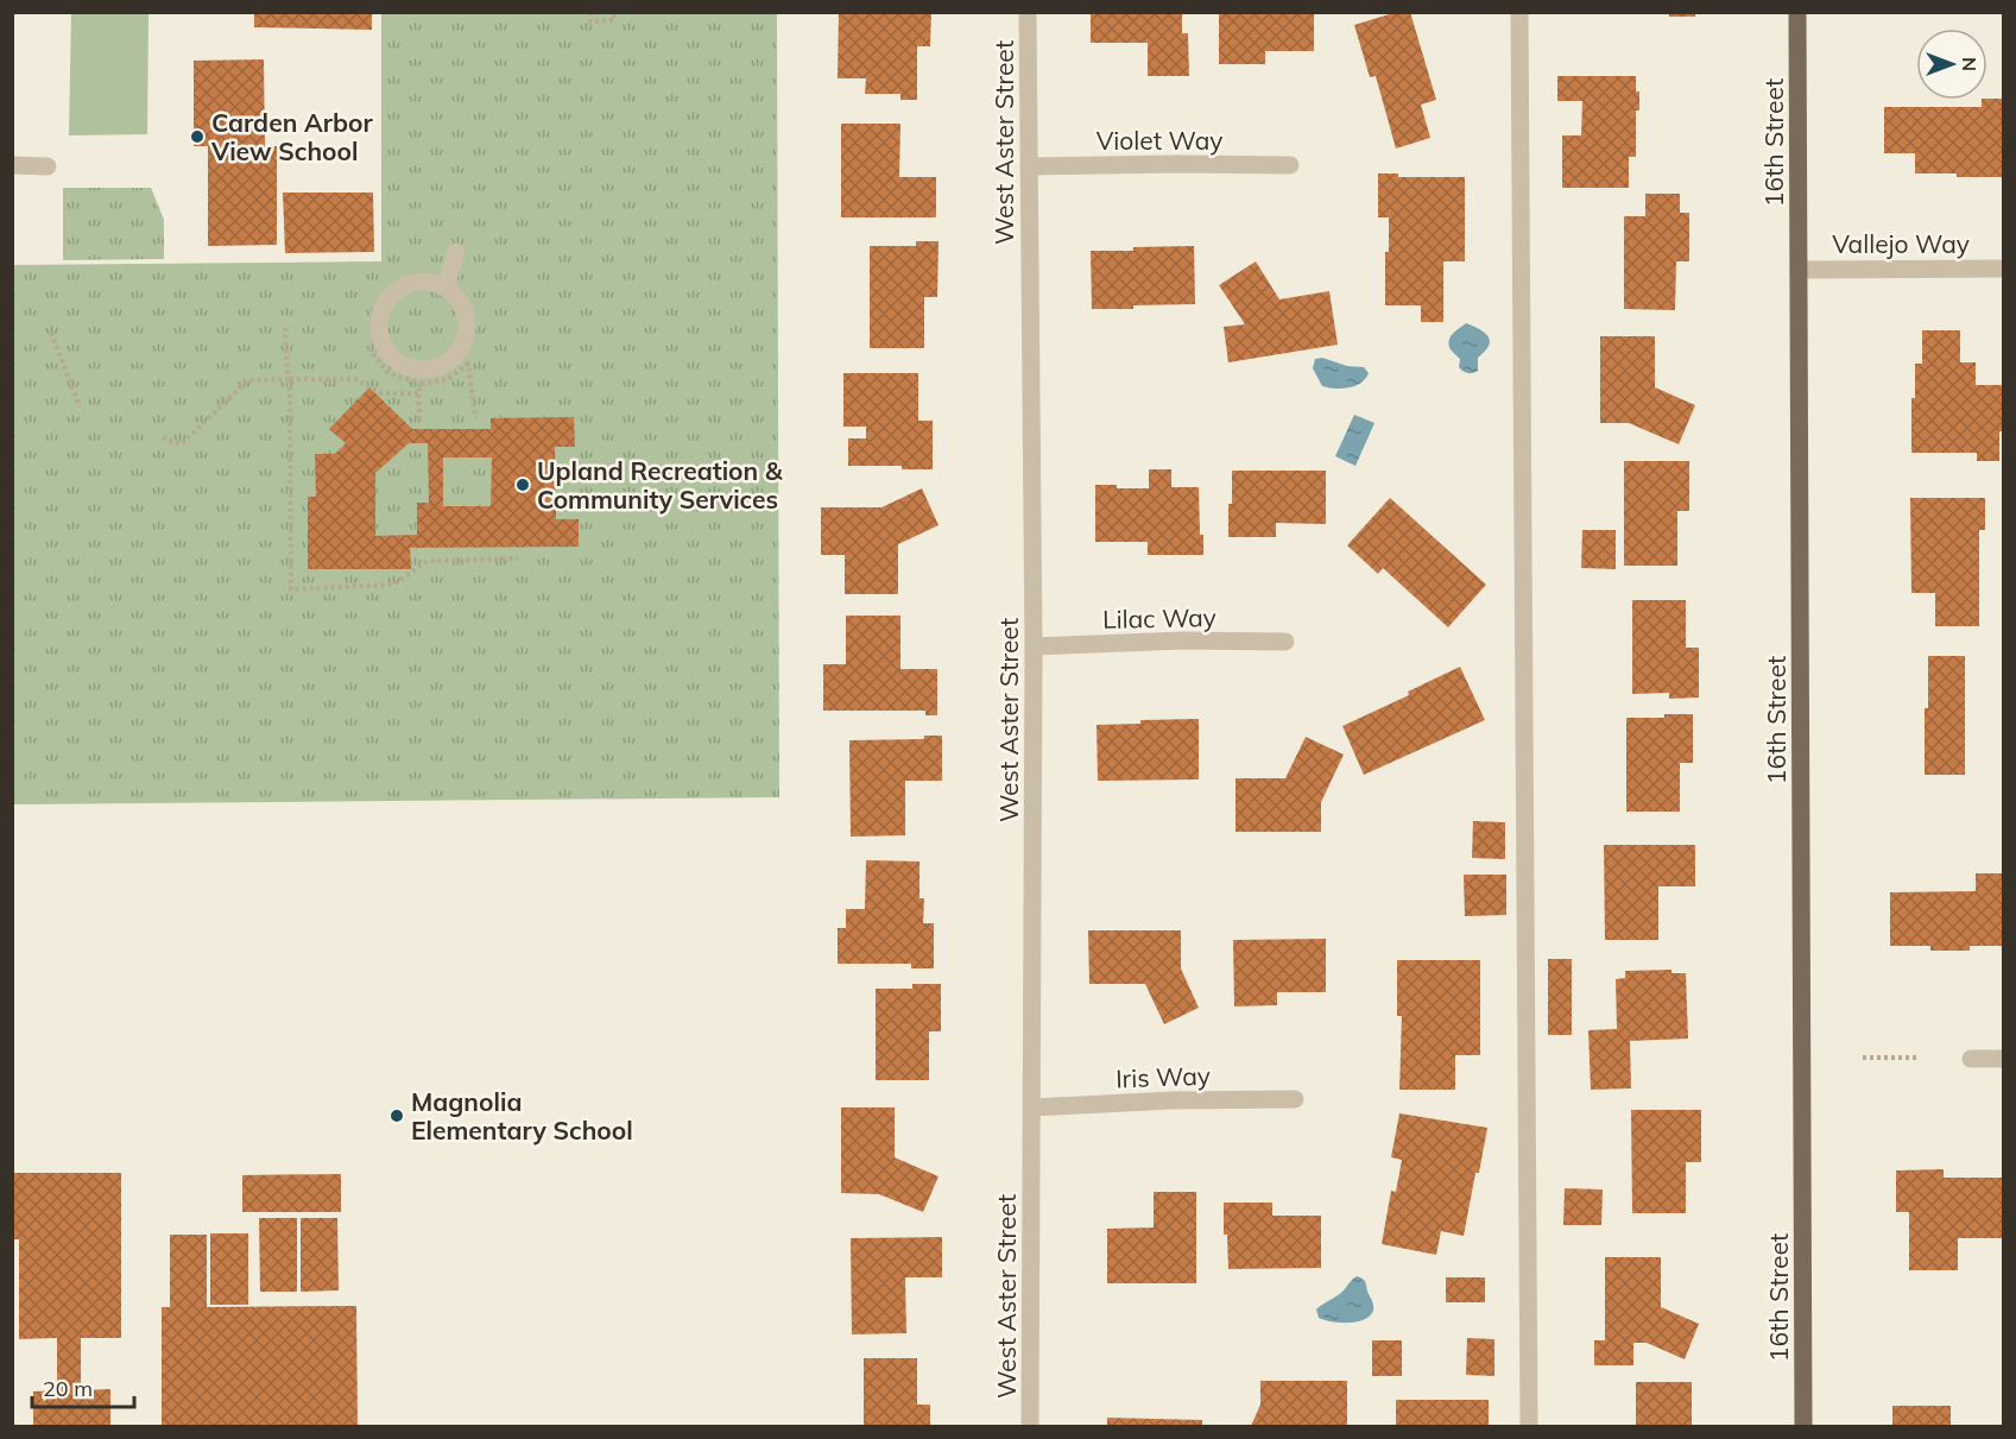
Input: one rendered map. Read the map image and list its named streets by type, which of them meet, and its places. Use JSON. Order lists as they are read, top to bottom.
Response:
{
  "streets": {
    "main road": ["16th Street"],
    "street": [
      "Violet Way",
      "West Aster Street",
      "Vallejo Way",
      "Lilac Way",
      "Iris Way"
    ]
  },
  "crossings": [
    ["Violet Way", "West Aster Street"],
    ["West Aster Street", "Lilac Way"],
    ["West Aster Street", "Iris Way"],
    ["16th Street", "Vallejo Way"]
  ],
  "places": ["Carden Arbor View School", "Upland Recreation & Community Services", "Magnolia Elementary School"],
  "scale_bar": "20 m",
  "north": "right"
}
